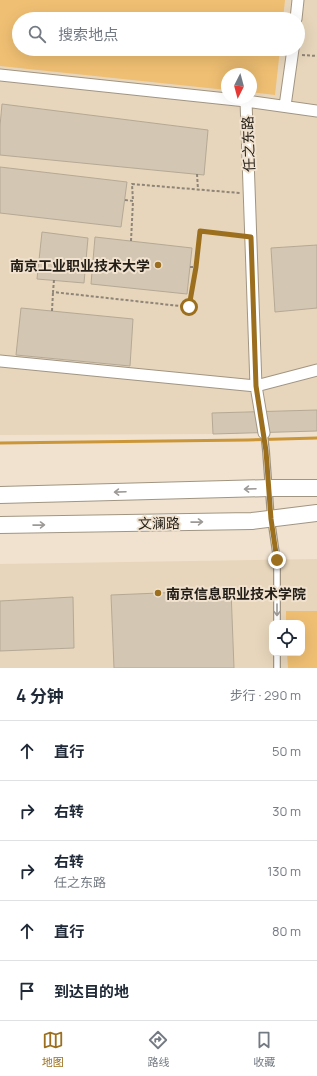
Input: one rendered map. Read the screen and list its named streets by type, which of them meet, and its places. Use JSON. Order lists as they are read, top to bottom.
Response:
{
  "streets": {
    "main road": ["文澜路"],
    "street": ["任之东路"]
  },
  "places": ["南京工业职业技术大学", "南京信息职业技术学院"],
  "north": "bottom",
  "page": {
    "search": "搜索地点",
    "heading": ["4 分钟", "步行 · 290 m"],
    "list": [
      ["直行", "50 m"],
      ["右转", "30 m"],
      ["右转", "任之东路", "130 m"],
      ["直行", "80 m"],
      "到达目的地"
    ],
    "nav": ["地图", "路线", "收藏"]
  }
}
